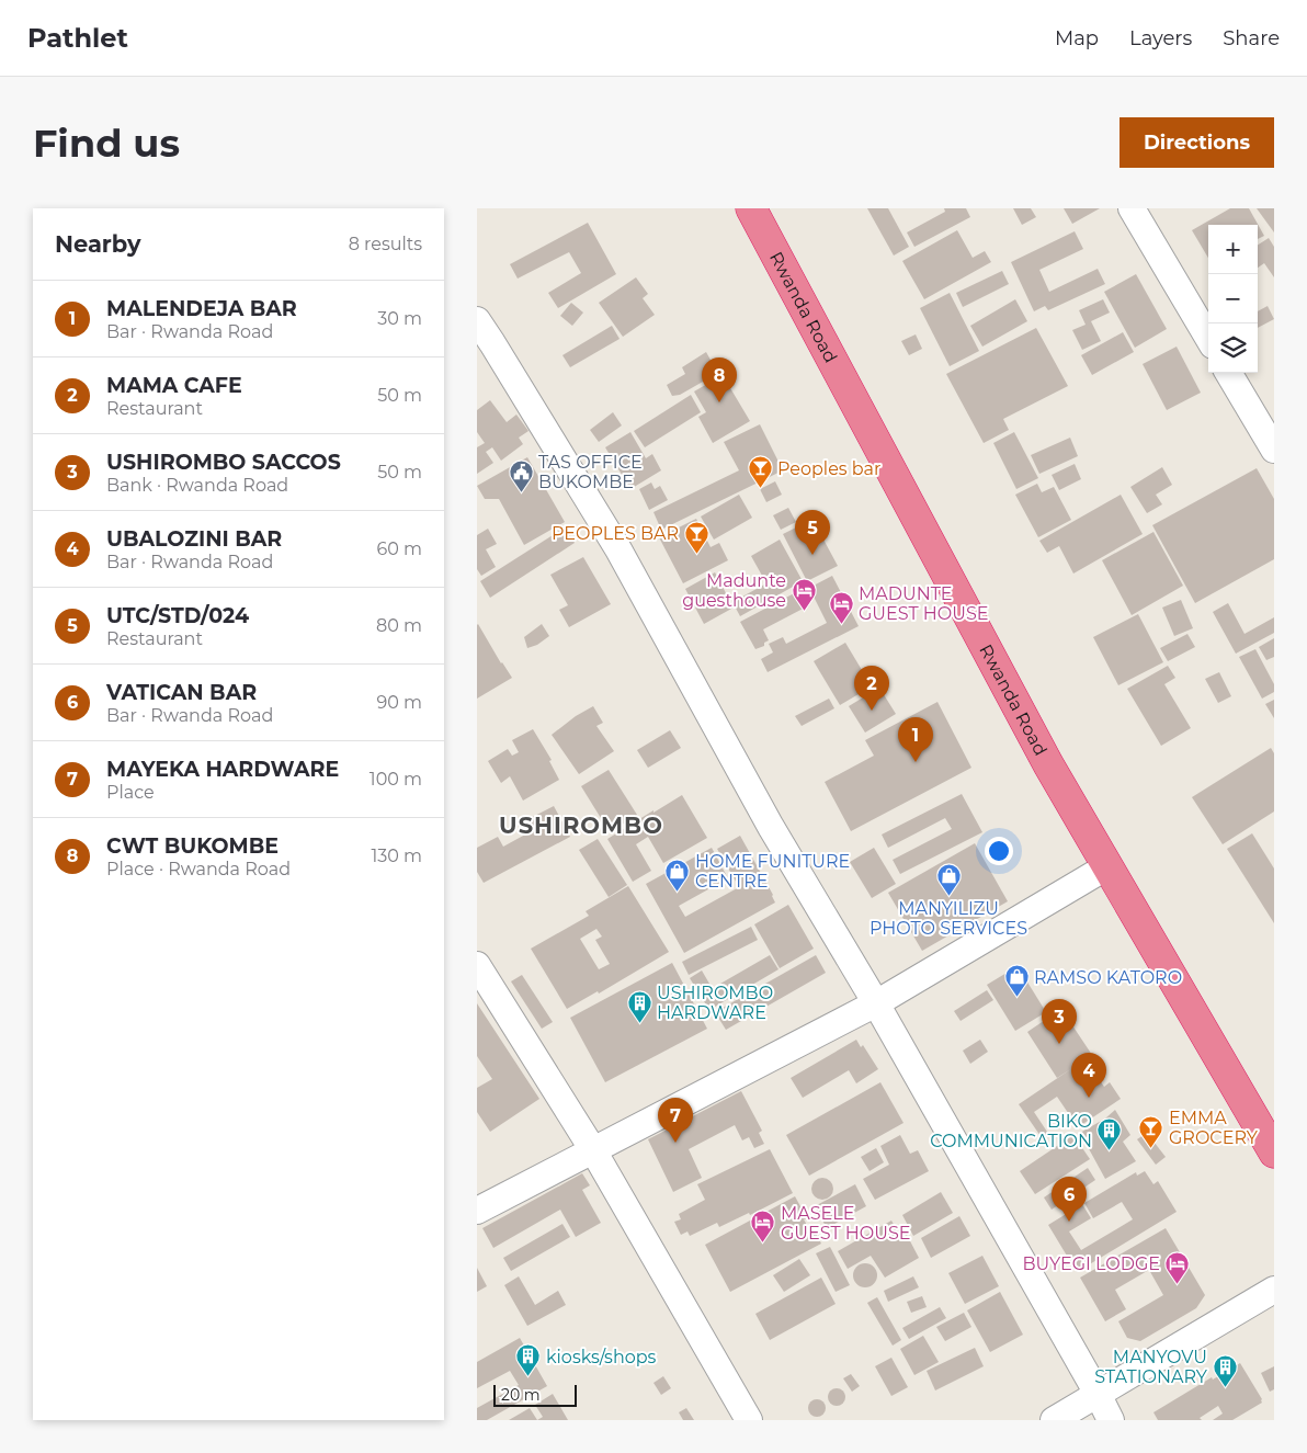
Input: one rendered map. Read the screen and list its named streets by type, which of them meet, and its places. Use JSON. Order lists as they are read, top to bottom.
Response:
{
  "streets": {
    "highway": ["Rwanda Road"]
  },
  "districts": ["USHIROMBO"],
  "places": {
    "bar": ["Peoples bar", "PEOPLES BAR", "EMMA GROCERY"],
    "public building": ["TAS OFFICE BUKOMBE"],
    "hotel": [
      "Madunte guesthouse",
      "MADUNTE GUEST HOUSE",
      "MASELE GUEST HOUSE",
      "BUYEGI LODGE"
    ],
    "shop": ["HOME FUNITURE CENTRE", "MANYILIZU PHOTO SERVICES", "RAMSO KATORO"],
    "building": [
      "USHIROMBO HARDWARE",
      "BIKO COMMUNICATION",
      "kiosks/shops",
      "MANYOVU STATIONARY"
    ]
  },
  "scale_bar": "20 m",
  "page": {
    "header": "Pathlet",
    "nav": ["Map", "Layers", "Share"],
    "buttons": "Directions",
    "title": "Find us",
    "heading": ["Nearby", "8 results"],
    "map_buttons": ["+", "−"],
    "list": [
      {
        "mark": "1",
        "name": "MALENDEJA BAR",
        "note": "Bar · Rwanda Road",
        "value": "30 m"
      },
      {
        "mark": "2",
        "name": "MAMA CAFE",
        "note": "Restaurant",
        "value": "50 m"
      },
      {
        "mark": "3",
        "name": "USHIROMBO SACCOS",
        "note": "Bank · Rwanda Road",
        "value": "50 m"
      },
      {
        "mark": "4",
        "name": "UBALOZINI BAR",
        "note": "Bar · Rwanda Road",
        "value": "60 m"
      },
      {
        "mark": "5",
        "name": "UTC/STD/024",
        "note": "Restaurant",
        "value": "80 m"
      },
      {
        "mark": "6",
        "name": "VATICAN BAR",
        "note": "Bar · Rwanda Road",
        "value": "90 m"
      },
      {
        "mark": "7",
        "name": "MAYEKA HARDWARE",
        "note": "Place",
        "value": "100 m"
      },
      {
        "mark": "8",
        "name": "CWT BUKOMBE",
        "note": "Place · Rwanda Road",
        "value": "130 m"
      }
    ],
    "pins": [
      "8",
      "5",
      "2",
      "1",
      "3",
      "4",
      "7",
      "6"
    ],
    "scale": "20 m"
  }
}
